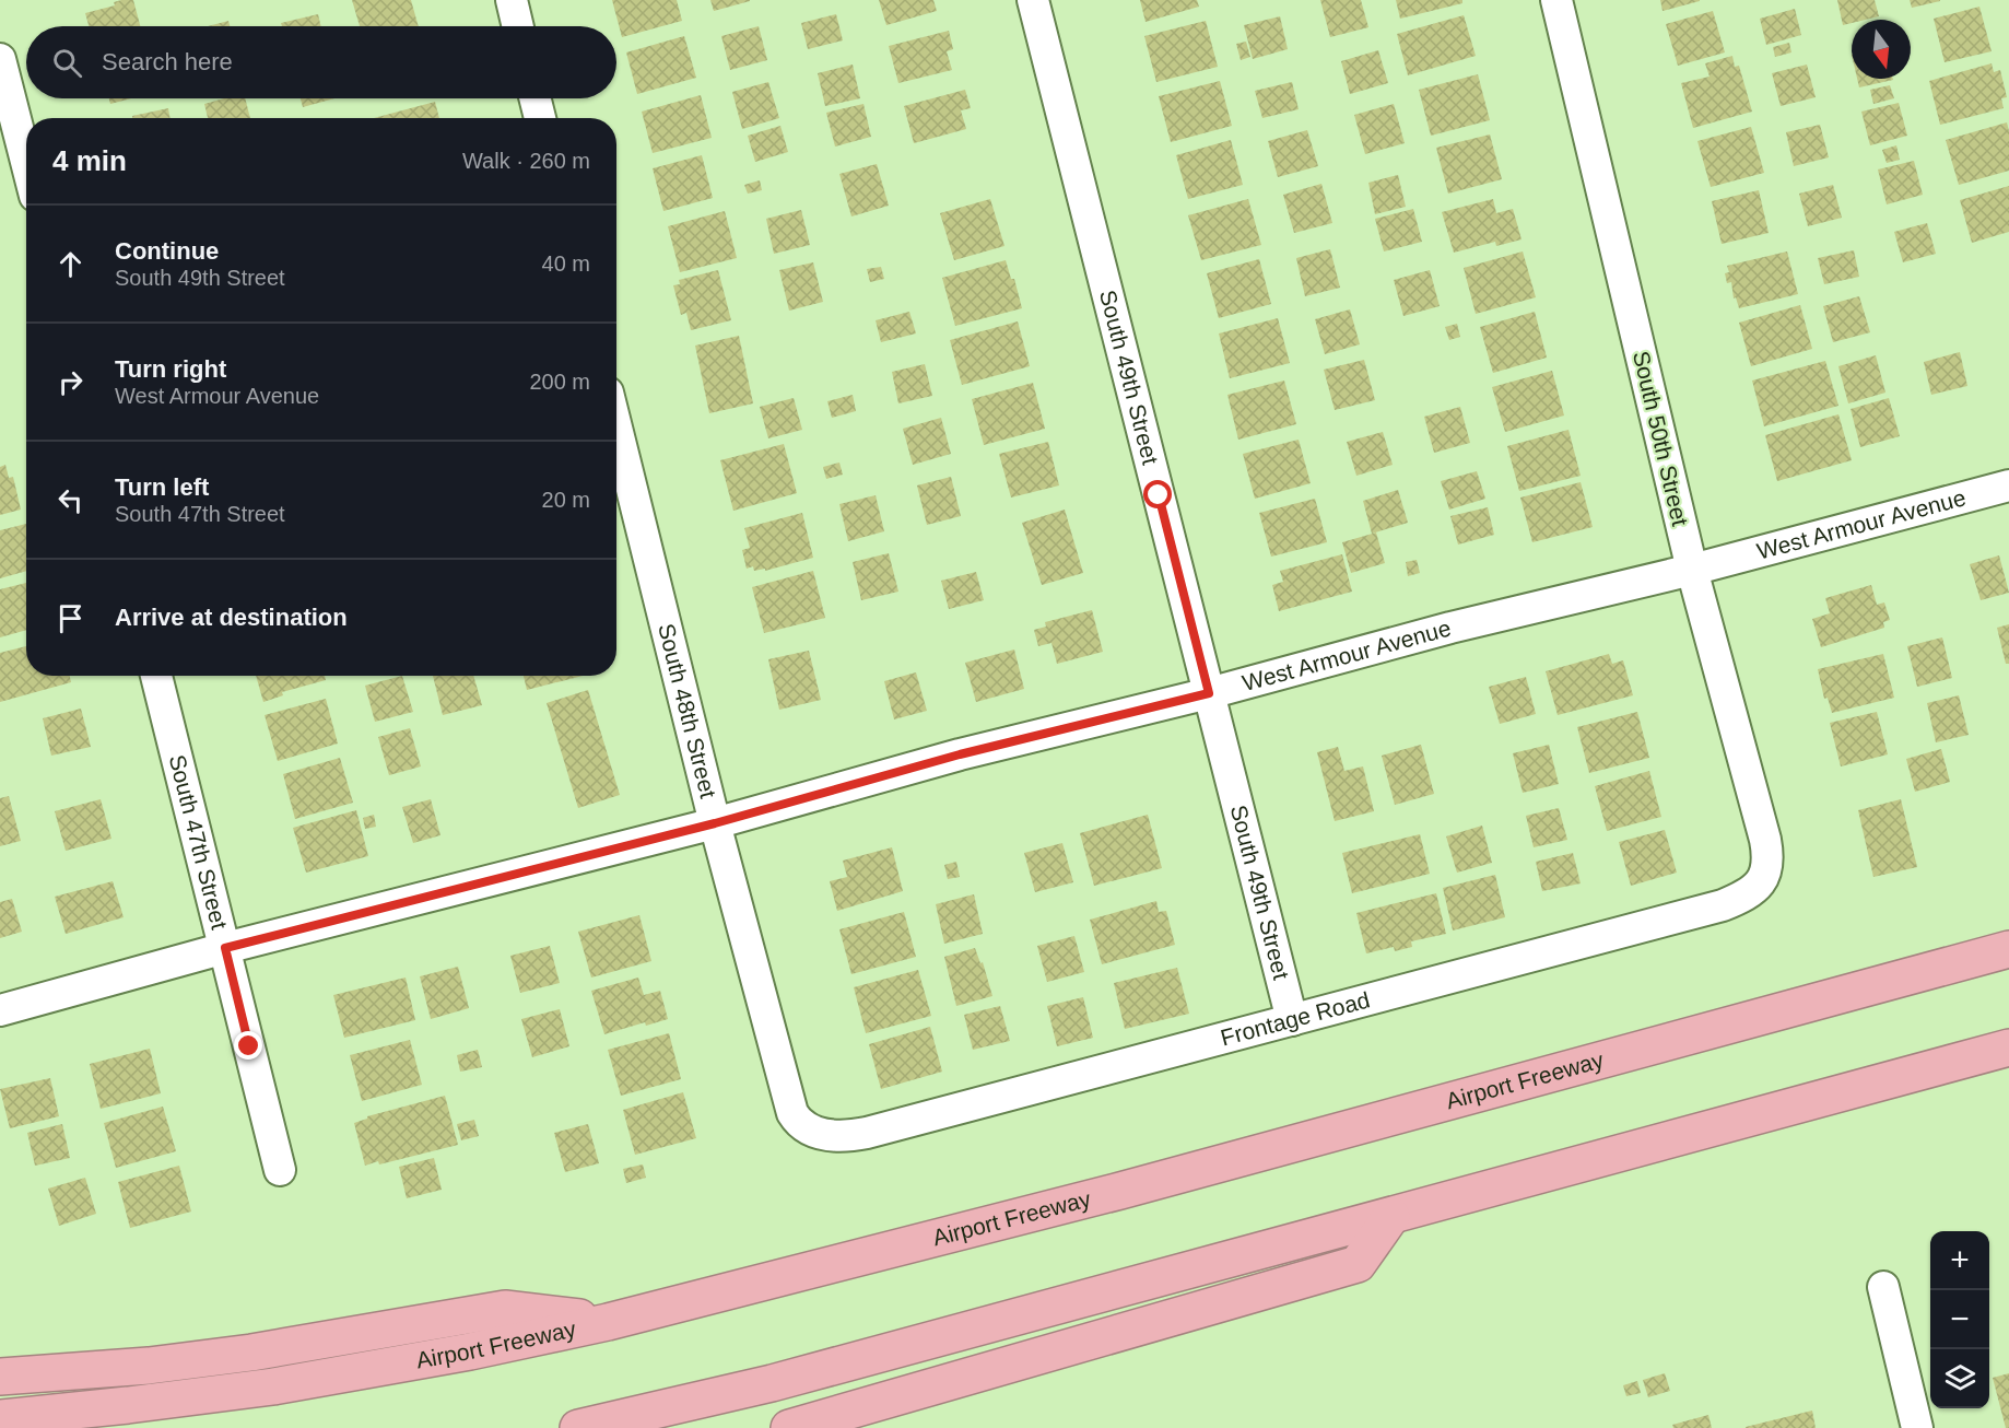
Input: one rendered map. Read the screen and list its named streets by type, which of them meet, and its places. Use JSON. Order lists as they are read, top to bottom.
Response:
{
  "streets": {
    "highway": ["Airport Freeway"],
    "street": [
      "South 49th Street",
      "South 50th Street",
      "West Armour Avenue",
      "South 48th Street",
      "South 47th Street",
      "Frontage Road"
    ]
  },
  "crossings": [
    ["South 49th Street", "West Armour Avenue"],
    ["South 49th Street", "Frontage Road"],
    ["South 50th Street", "West Armour Avenue"],
    ["South 50th Street", "Frontage Road"],
    ["West Armour Avenue", "South 48th Street"],
    ["West Armour Avenue", "South 47th Street"],
    ["South 48th Street", "Frontage Road"]
  ],
  "north": "bottom",
  "page": {
    "search": "Search here",
    "heading": ["4 min", "Walk · 260 m"],
    "list": [
      ["Continue", "South 49th Street", "40 m"],
      ["Turn right", "West Armour Avenue", "200 m"],
      ["Turn left", "South 47th Street", "20 m"],
      "Arrive at destination"
    ],
    "map_buttons": ["+", "−"]
  }
}
